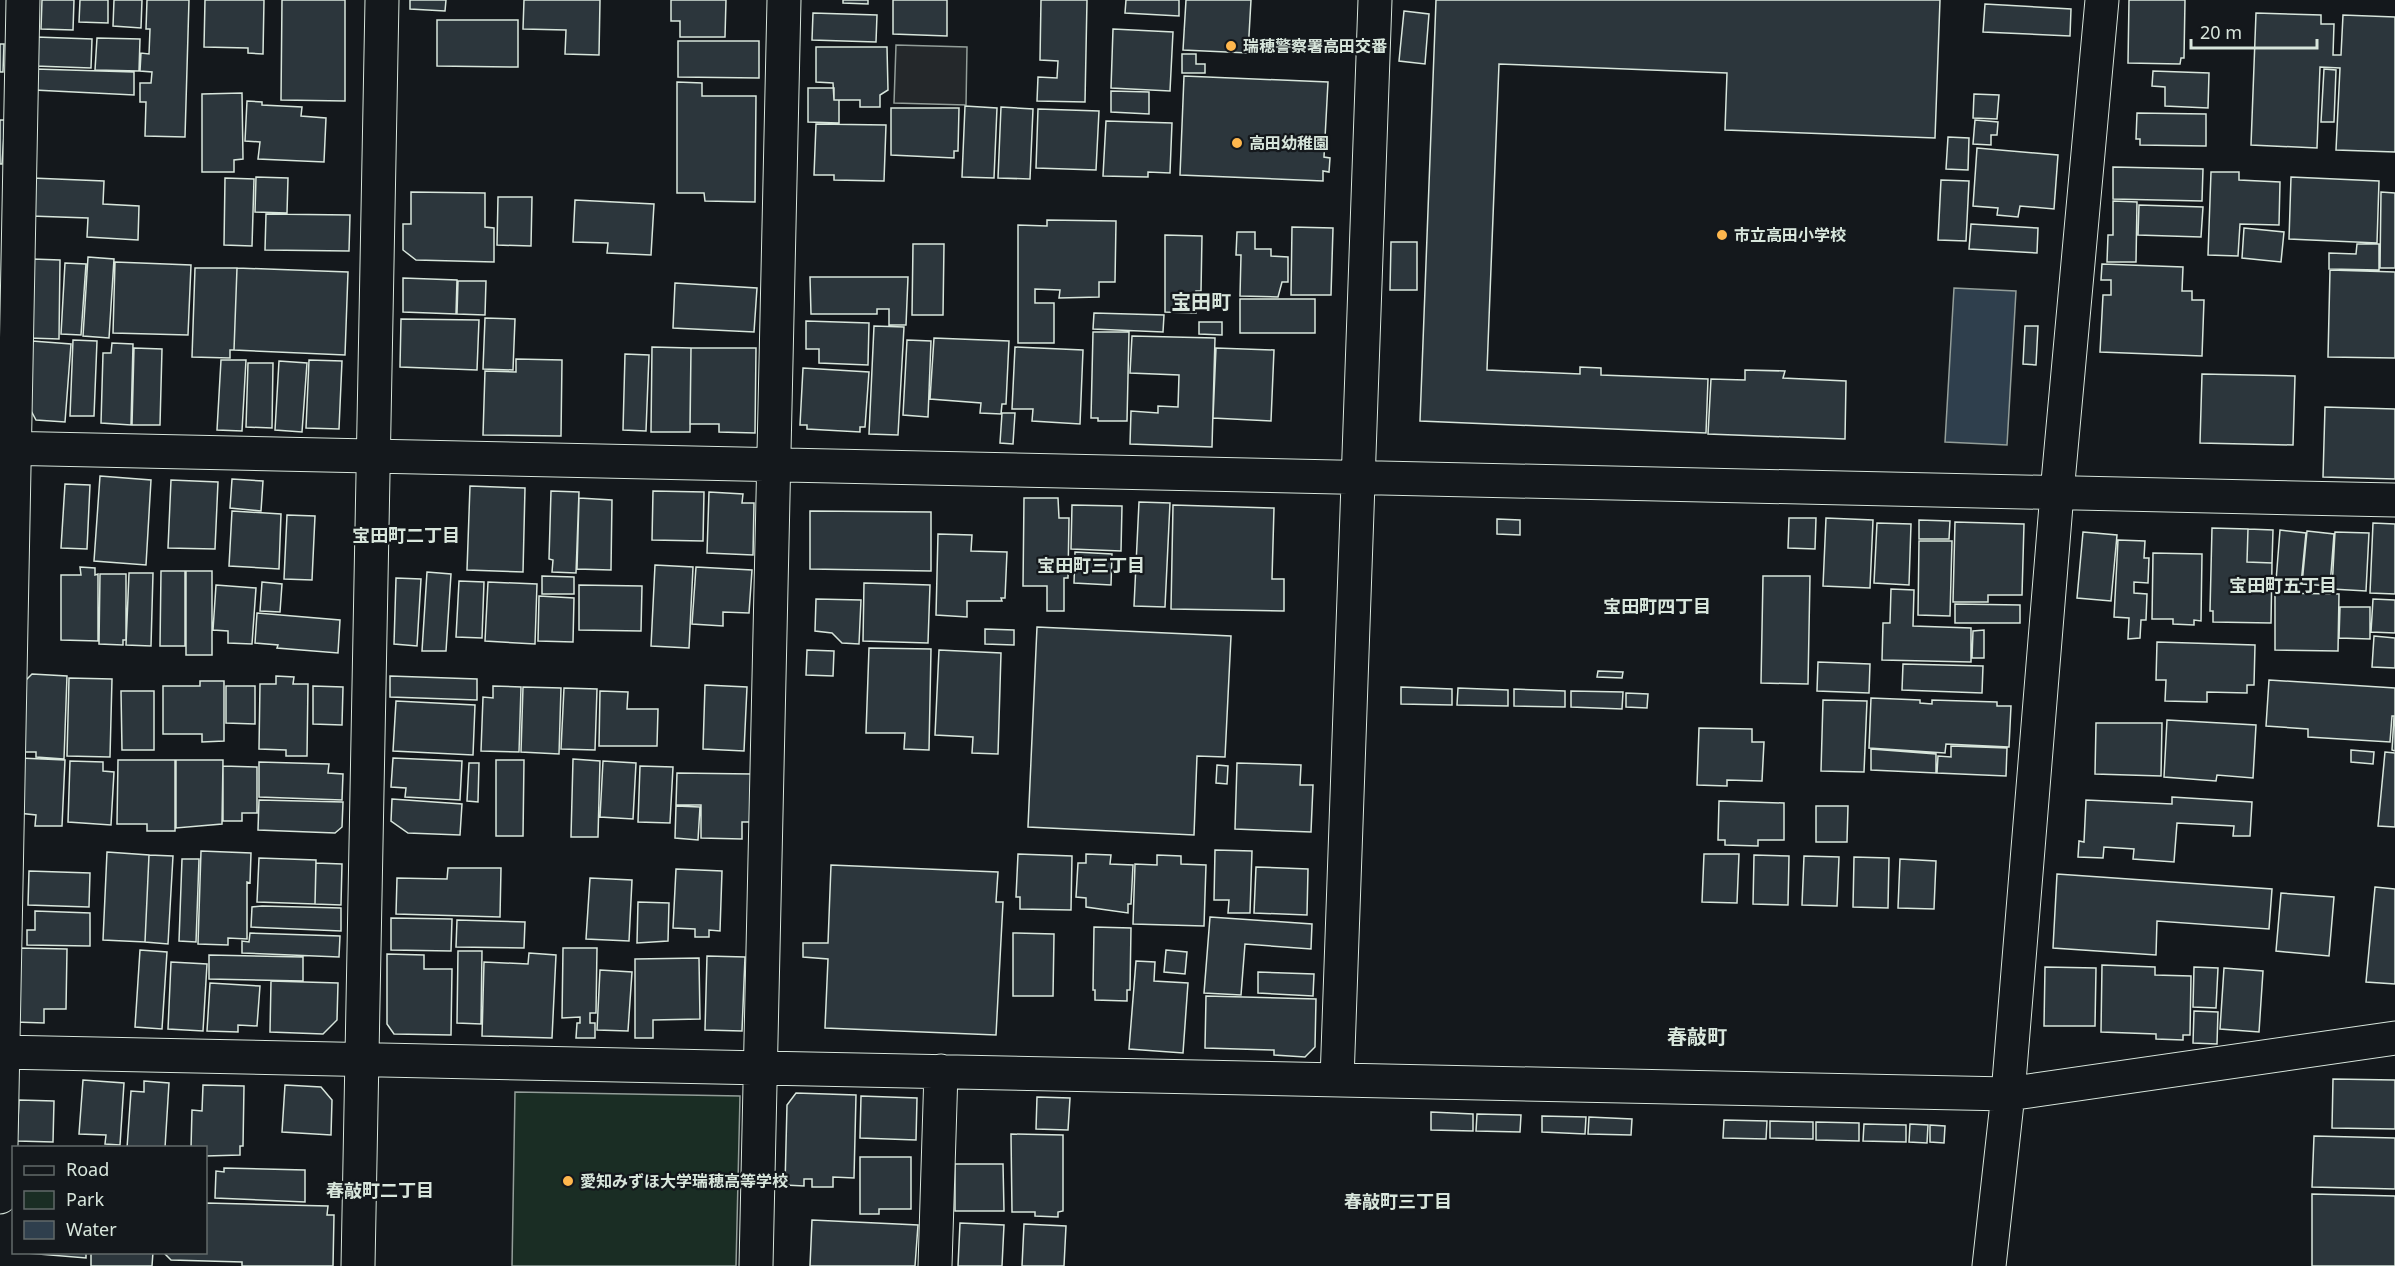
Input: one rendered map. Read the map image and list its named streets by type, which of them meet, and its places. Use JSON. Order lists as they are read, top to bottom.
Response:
{
  "districts": [
    "宝田町",
    "宝田町二丁目",
    "宝田町三丁目",
    "宝田町五丁目",
    "宝田町四丁目",
    "春敲町",
    "春敲町二丁目",
    "春敲町三丁目"
  ],
  "places": [
    "瑞穂警察署高田交番",
    "高田幼稚園",
    "市立高田小学校",
    "愛知みずほ大学瑞穂高等学校"
  ],
  "legend": ["Road", "Park", "Water"],
  "scale_bar": "20 m"
}
